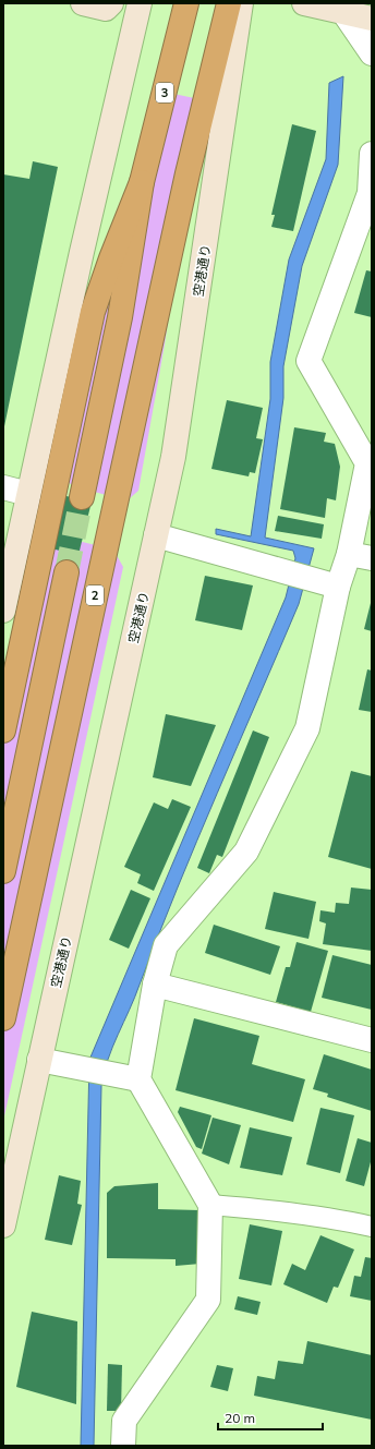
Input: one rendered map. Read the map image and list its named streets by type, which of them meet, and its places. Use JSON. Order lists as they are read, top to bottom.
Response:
{
  "streets": {
    "highway": ["3", "2"],
    "street": ["空港通り"]
  },
  "scale_bar": "20 m"
}
